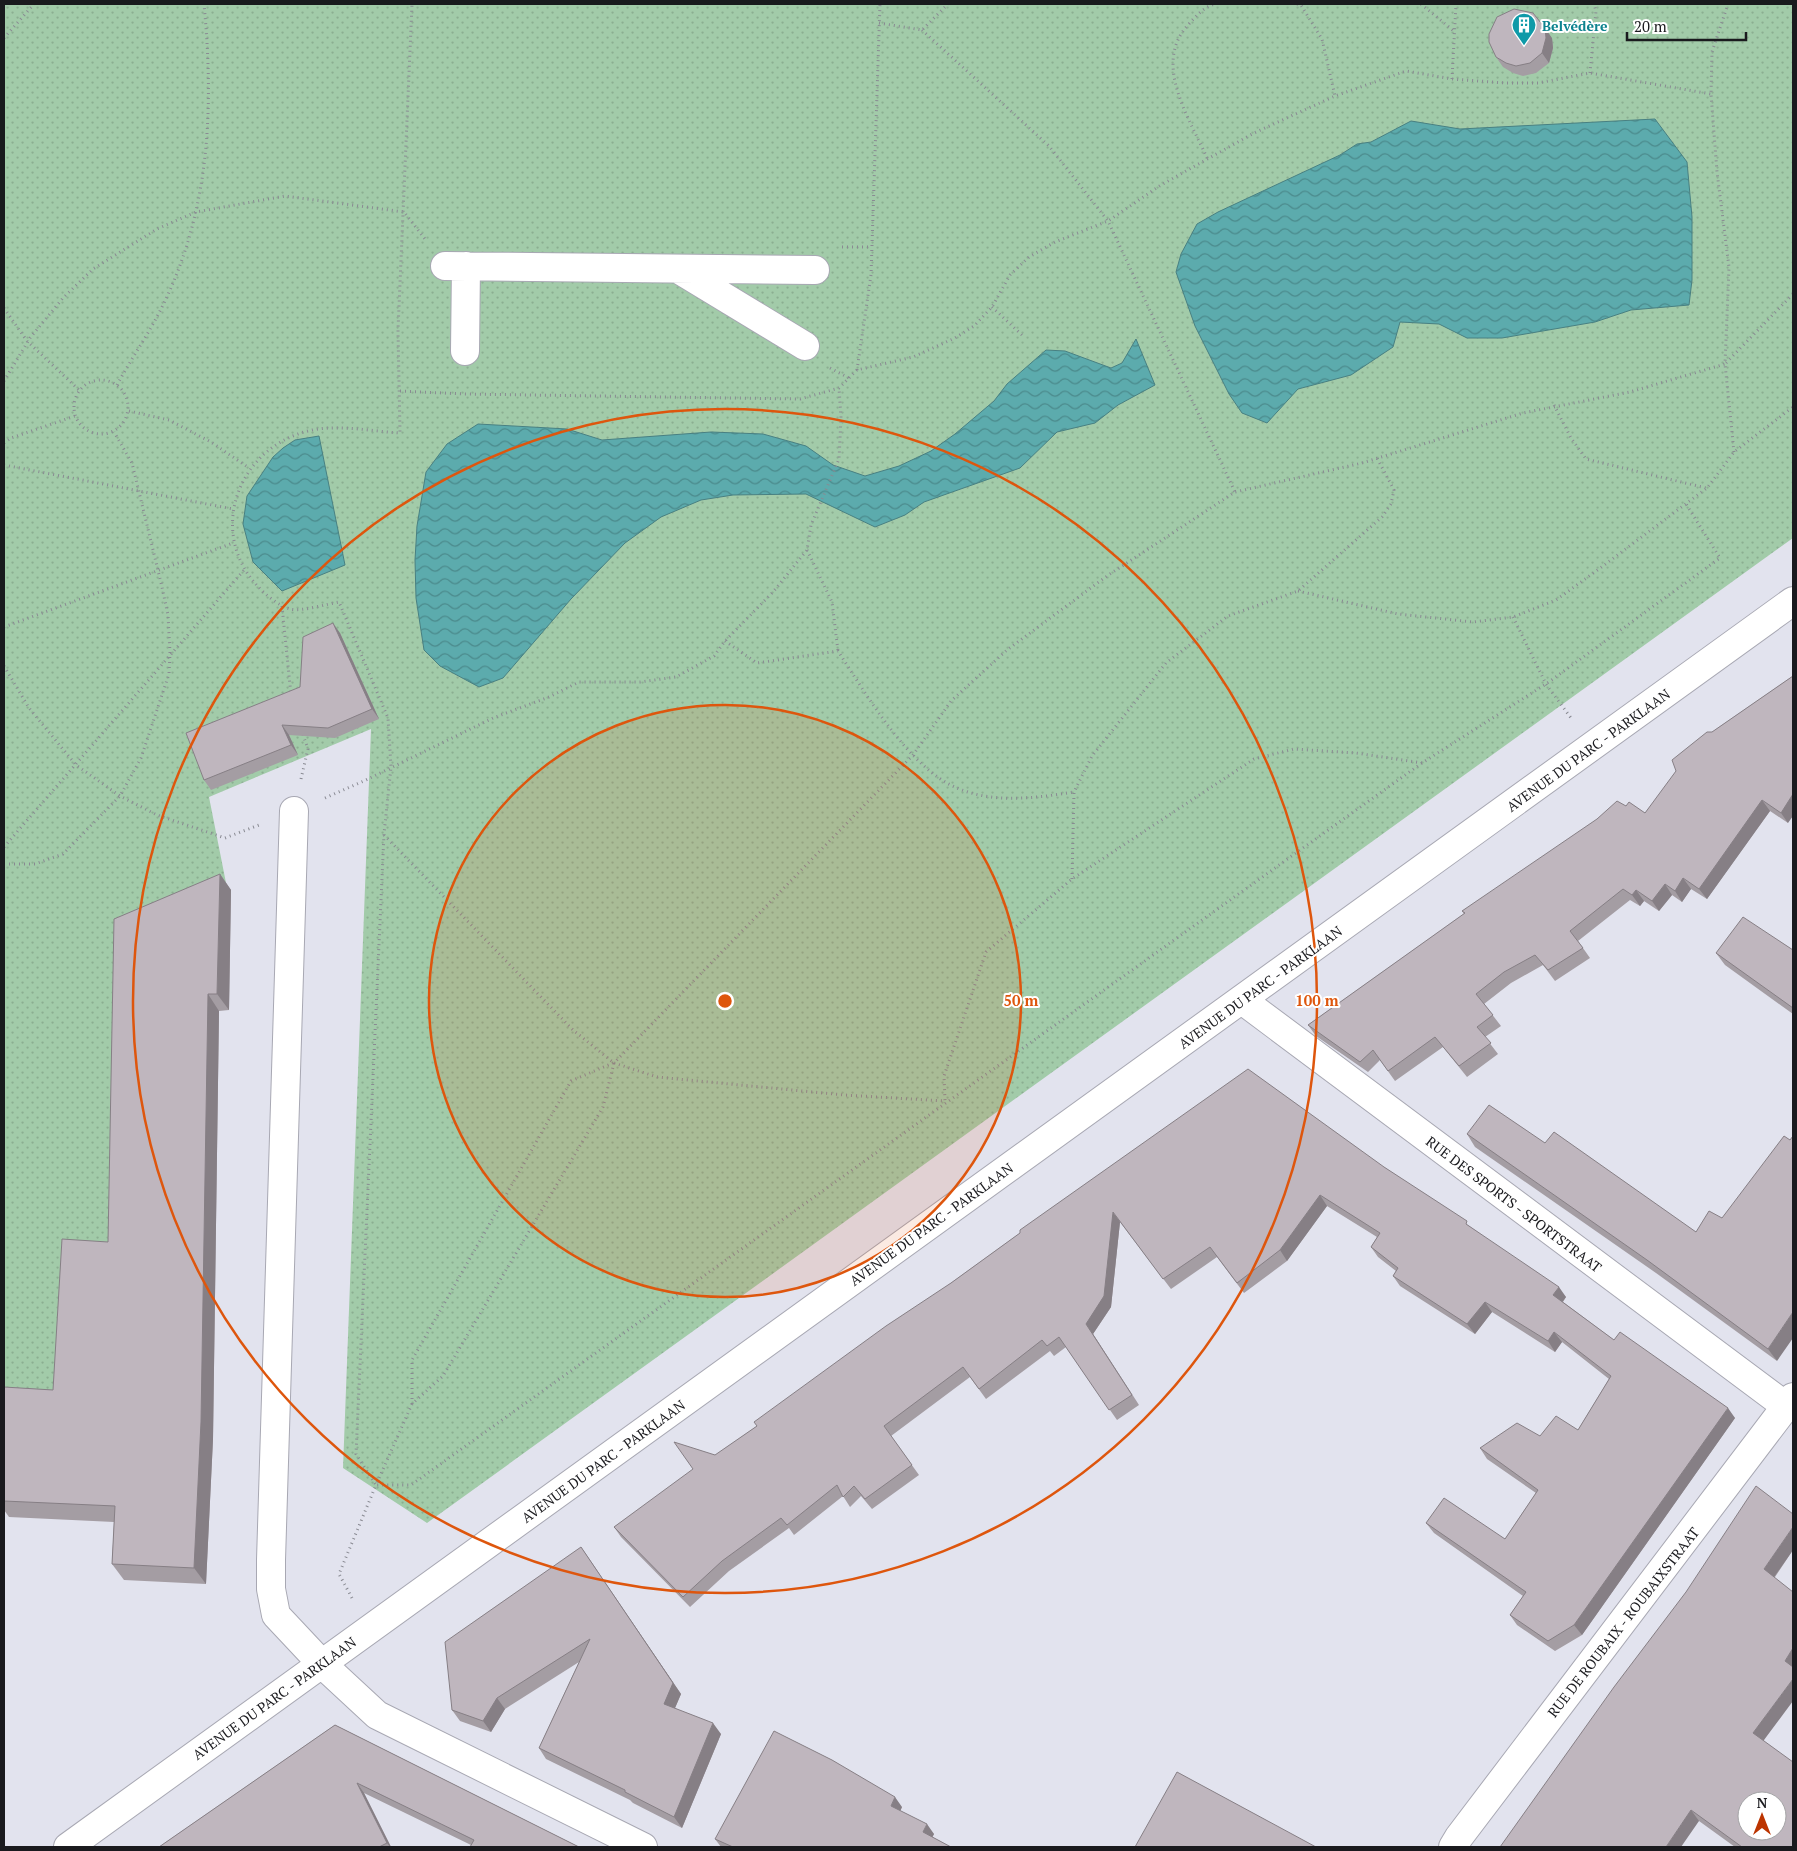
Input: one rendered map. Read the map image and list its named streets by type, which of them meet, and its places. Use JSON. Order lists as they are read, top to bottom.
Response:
{
  "streets": {
    "street": ["AVENUE DU PARC - PARKLAAN", "RUE DES SPORTS - SPORTSTRAAT", "RUE DE ROUBAIX - ROUBAIXSTRAAT"]
  },
  "crossings": [
    ["AVENUE DU PARC - PARKLAAN", "RUE DES SPORTS - SPORTSTRAAT"],
    ["RUE DES SPORTS - SPORTSTRAAT", "RUE DE ROUBAIX - ROUBAIXSTRAAT"]
  ],
  "places": {
    "building": ["Belvédère"]
  },
  "scale_bar": "20 m",
  "north": "top",
  "rings": ["50 m", "100 m"]
}
